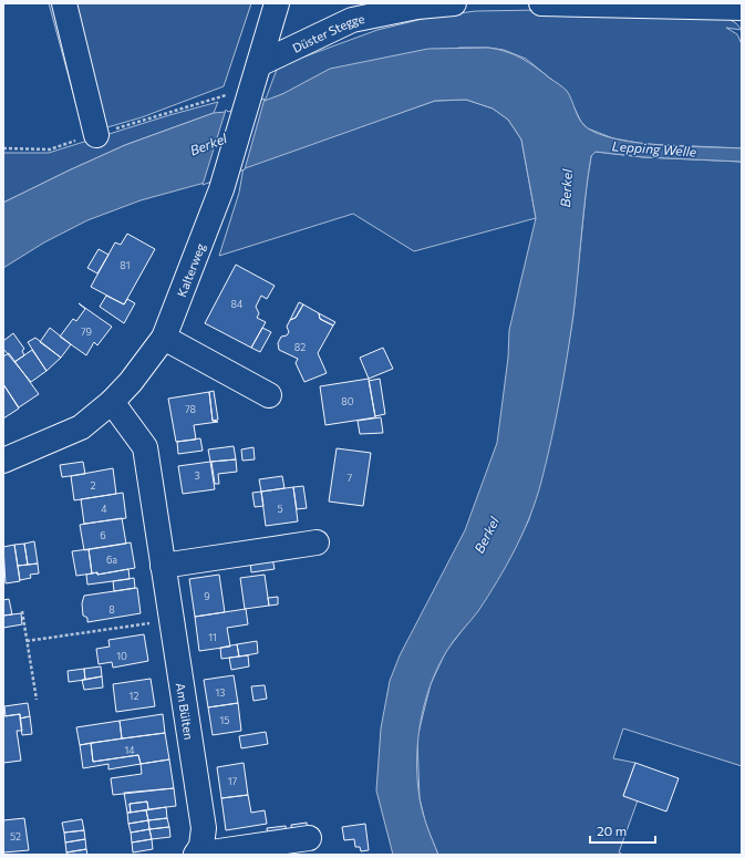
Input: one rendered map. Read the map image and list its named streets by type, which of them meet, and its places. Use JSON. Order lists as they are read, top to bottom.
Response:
{
  "streets": {
    "street": ["Düster Stegge", "Kalterweg", "Am Bülten"]
  },
  "crossings": [
    ["Düster Stegge", "Kalterweg"],
    ["Kalterweg", "Am Bülten"]
  ],
  "water": ["Berkel", "Lepping Welle"],
  "house_numbers": [
    "81",
    "84",
    "79",
    "82",
    "80",
    "78",
    "3",
    "7",
    "2",
    "4",
    "5",
    "6",
    "6a",
    "9",
    "8",
    "11",
    "10",
    "13",
    "12",
    "15",
    "14",
    "17",
    "52"
  ],
  "scale_bar": "20 m"
}
